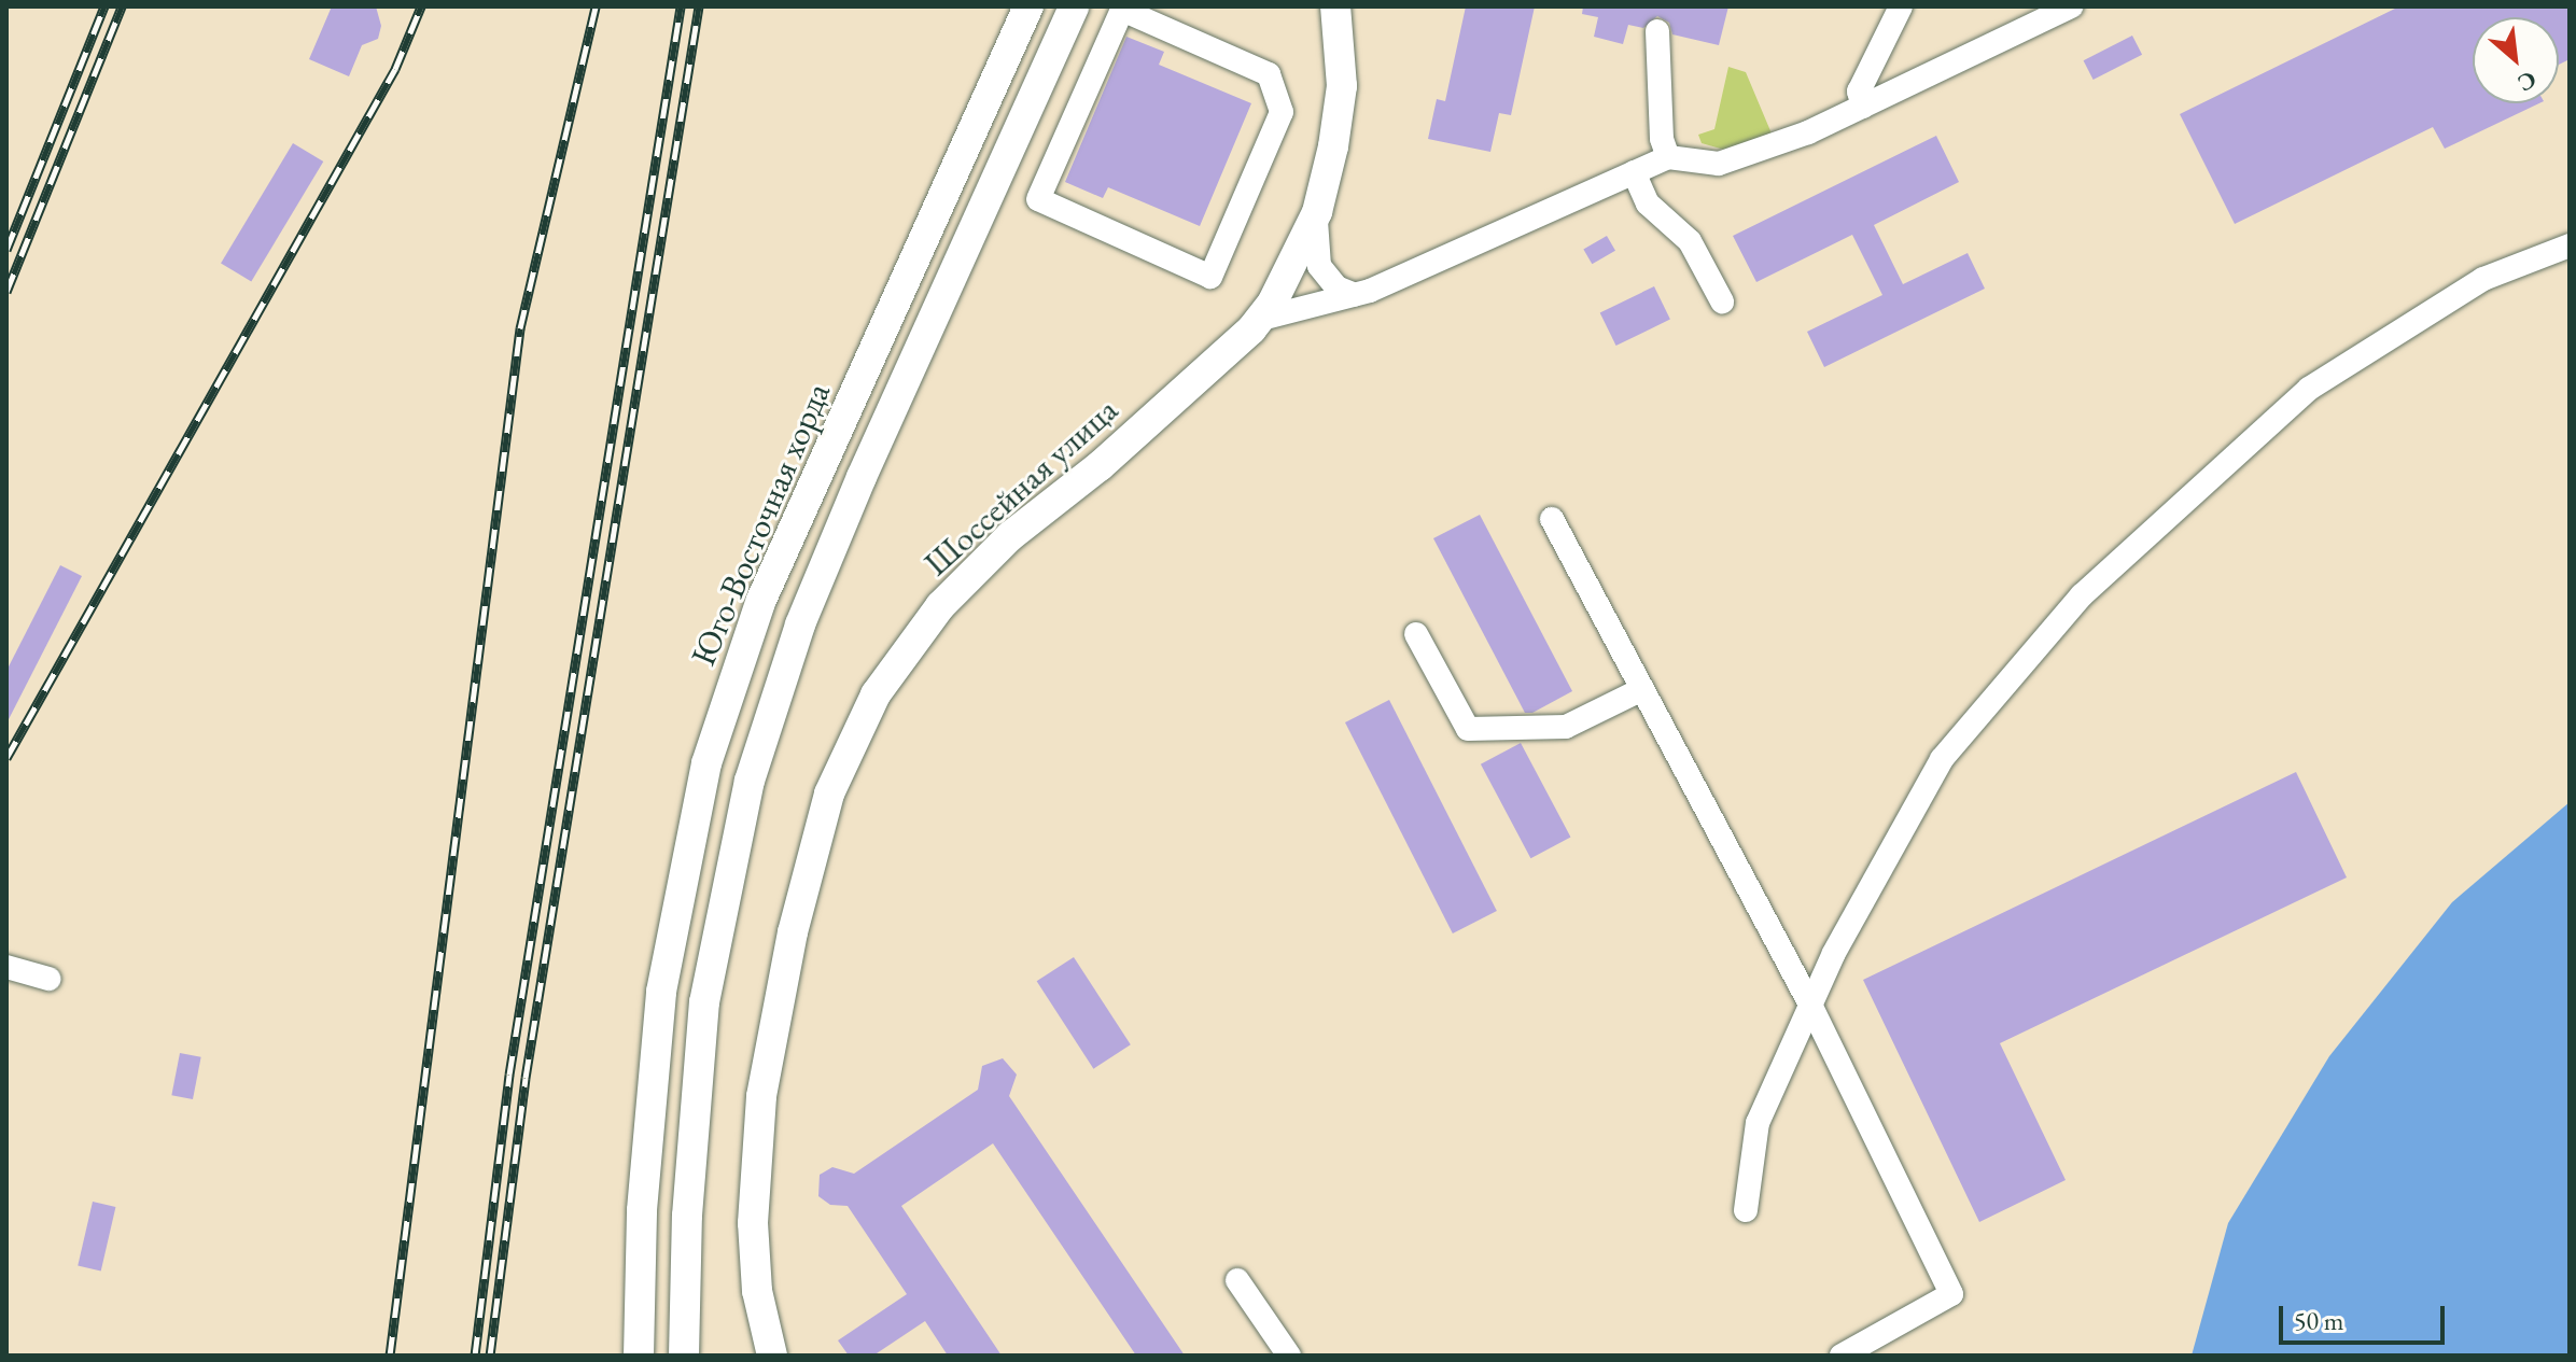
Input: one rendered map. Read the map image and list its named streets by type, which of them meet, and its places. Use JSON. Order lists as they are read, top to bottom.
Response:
{
  "streets": {
    "main road": ["Шоссейная улица", "Юго-Восточная хорда"]
  },
  "scale_bar": "50 m",
  "north": "bottom right"
}
